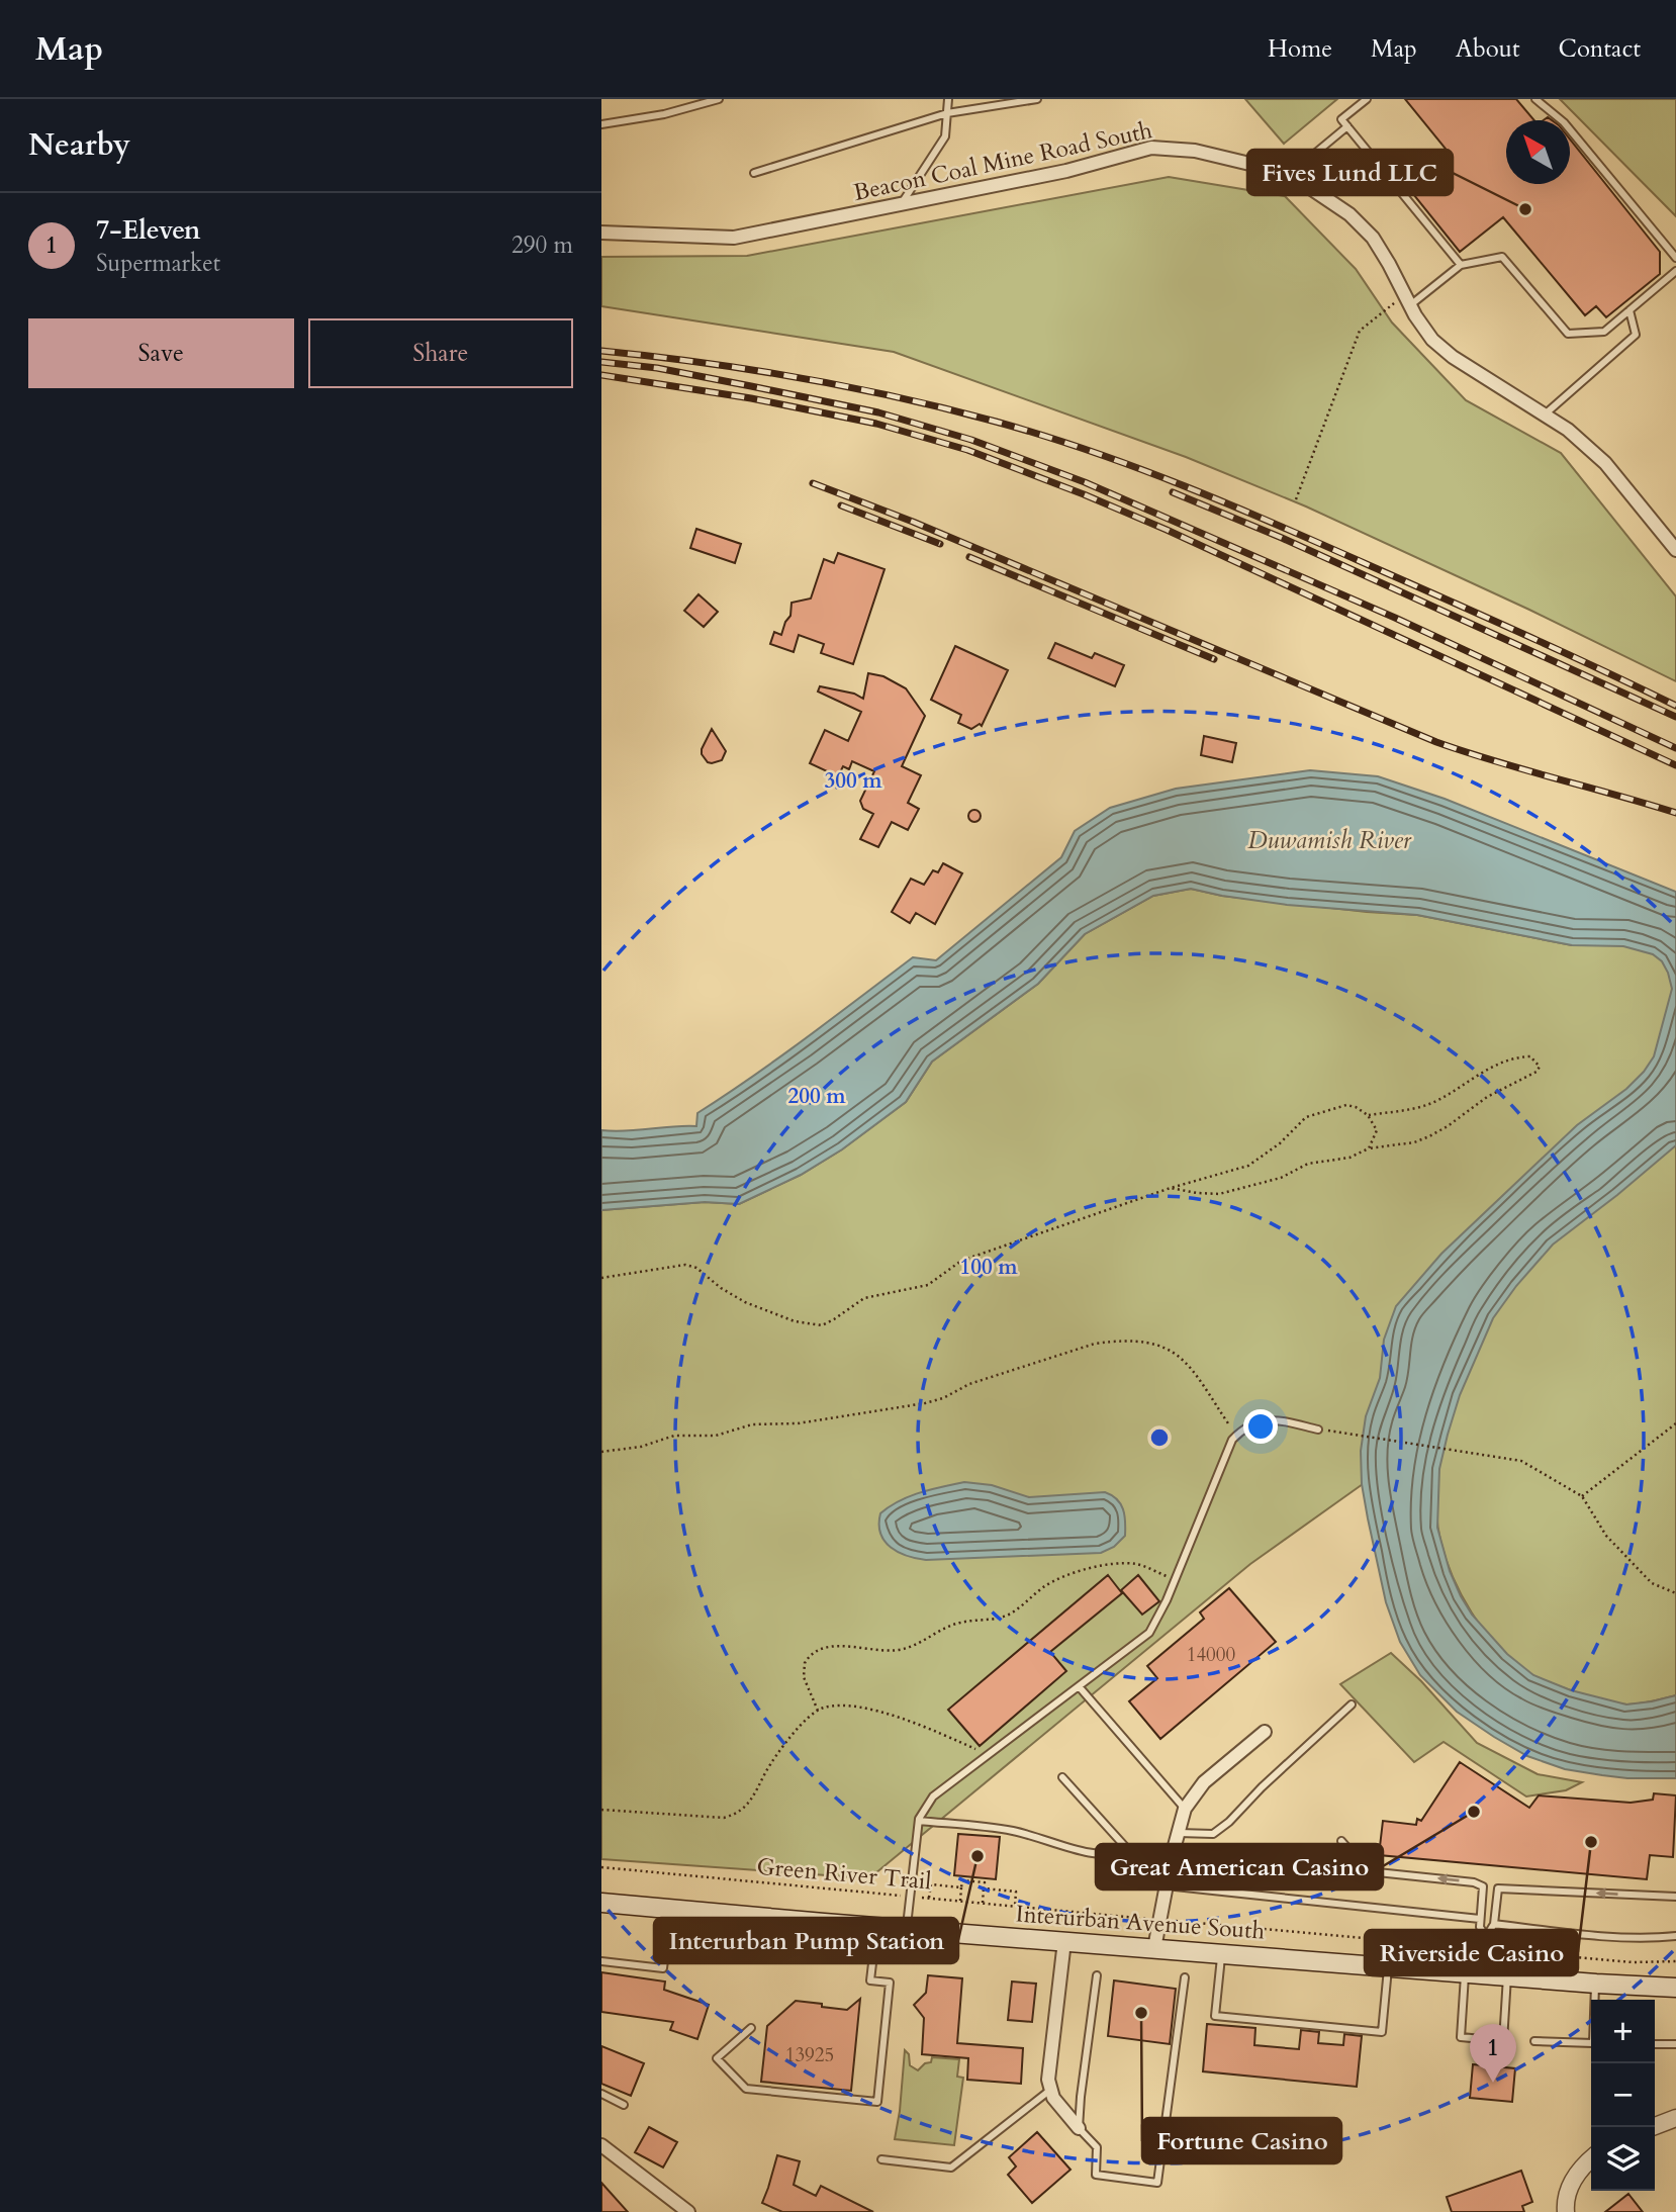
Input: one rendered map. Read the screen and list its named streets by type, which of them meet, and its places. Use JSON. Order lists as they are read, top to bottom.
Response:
{
  "streets": {
    "main road": ["Interurban Avenue South"],
    "street": ["Beacon Coal Mine Road South"],
    "path": ["Green River Trail"]
  },
  "water": ["Duwamish River"],
  "places": [
    "Fives Lund LLC",
    "Great American Casino",
    "Riverside Casino",
    "Interurban Pump Station",
    "Fortune Casino"
  ],
  "house_numbers": ["14000", "13925"],
  "north": "top left",
  "page": {
    "header": "Map",
    "nav": [
      "Home",
      "Map",
      "About",
      "Contact"
    ],
    "heading": "Nearby",
    "list": [
      {
        "mark": "1",
        "name": "7-Eleven",
        "note": "Supermarket",
        "value": "290 m"
      }
    ],
    "buttons": ["Save", "Share"],
    "map_buttons": ["+", "−"],
    "pins": "1"
  },
  "rings": ["300 m", "200 m", "100 m"]
}
